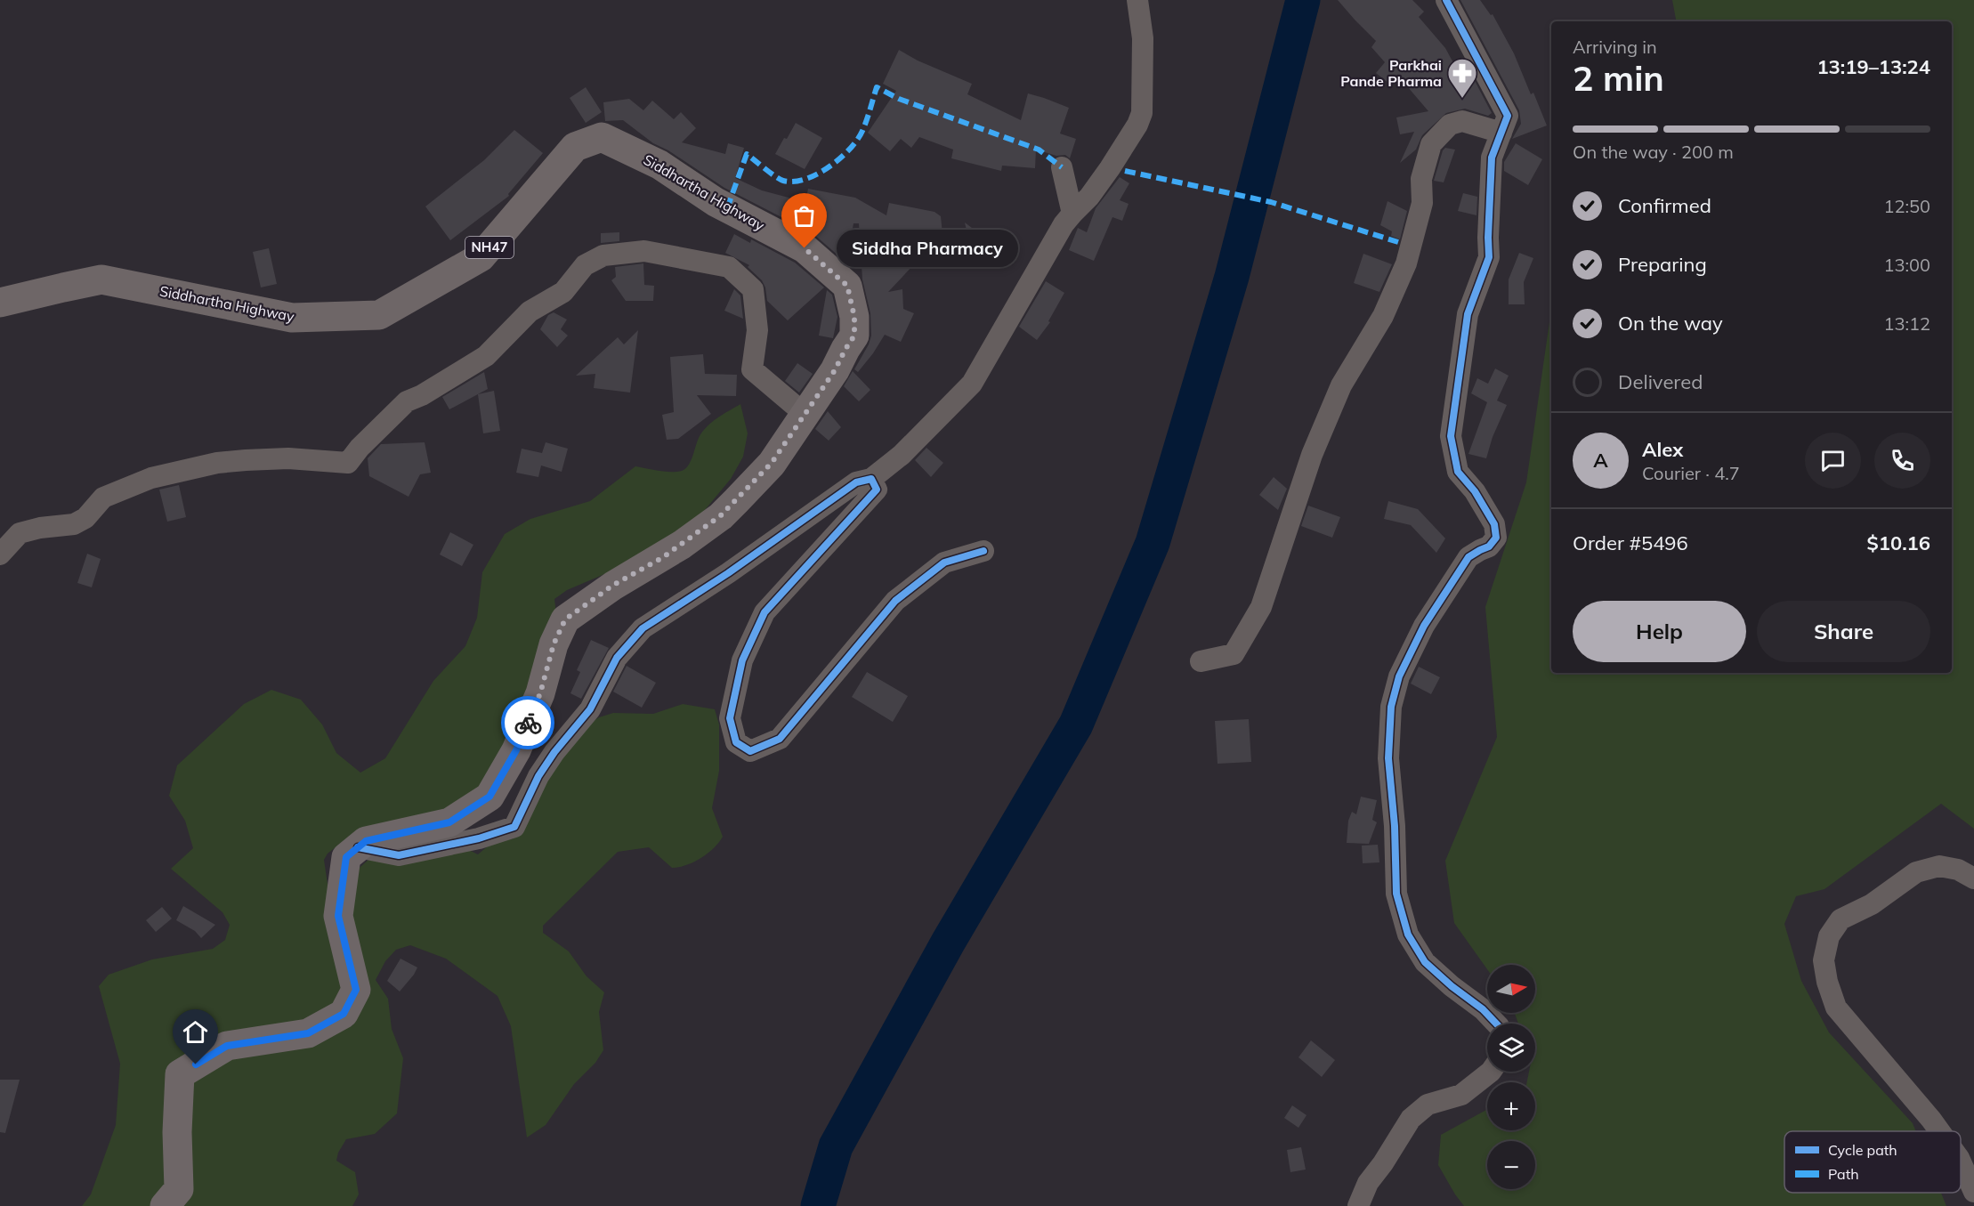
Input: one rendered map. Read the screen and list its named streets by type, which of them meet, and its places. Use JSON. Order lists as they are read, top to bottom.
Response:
{
  "streets": {
    "highway": ["Siddhartha Highway", "NH47"]
  },
  "places": {
    "pharmacy": ["Parkhai Pande Pharma"],
    "other": ["Siddha Pharmacy"]
  },
  "legend": ["Cycle path", "Path"],
  "north": "right",
  "page": {
    "heading": ["2 min", "Arriving in", "13:19–13:24"],
    "panel": [
      "Alex",
      "Courier · 4.7",
      "Order #5496",
      "$10.16"
    ],
    "bar": "On the way · 200 m",
    "list": [
      ["Confirmed", "12:50"],
      ["Preparing", "13:00"],
      ["On the way", "13:12"],
      "Delivered"
    ],
    "bubble": "Siddha Pharmacy",
    "round": "A",
    "buttons": ["Help", "Share"],
    "map_buttons": ["+", "−"]
  }
}
